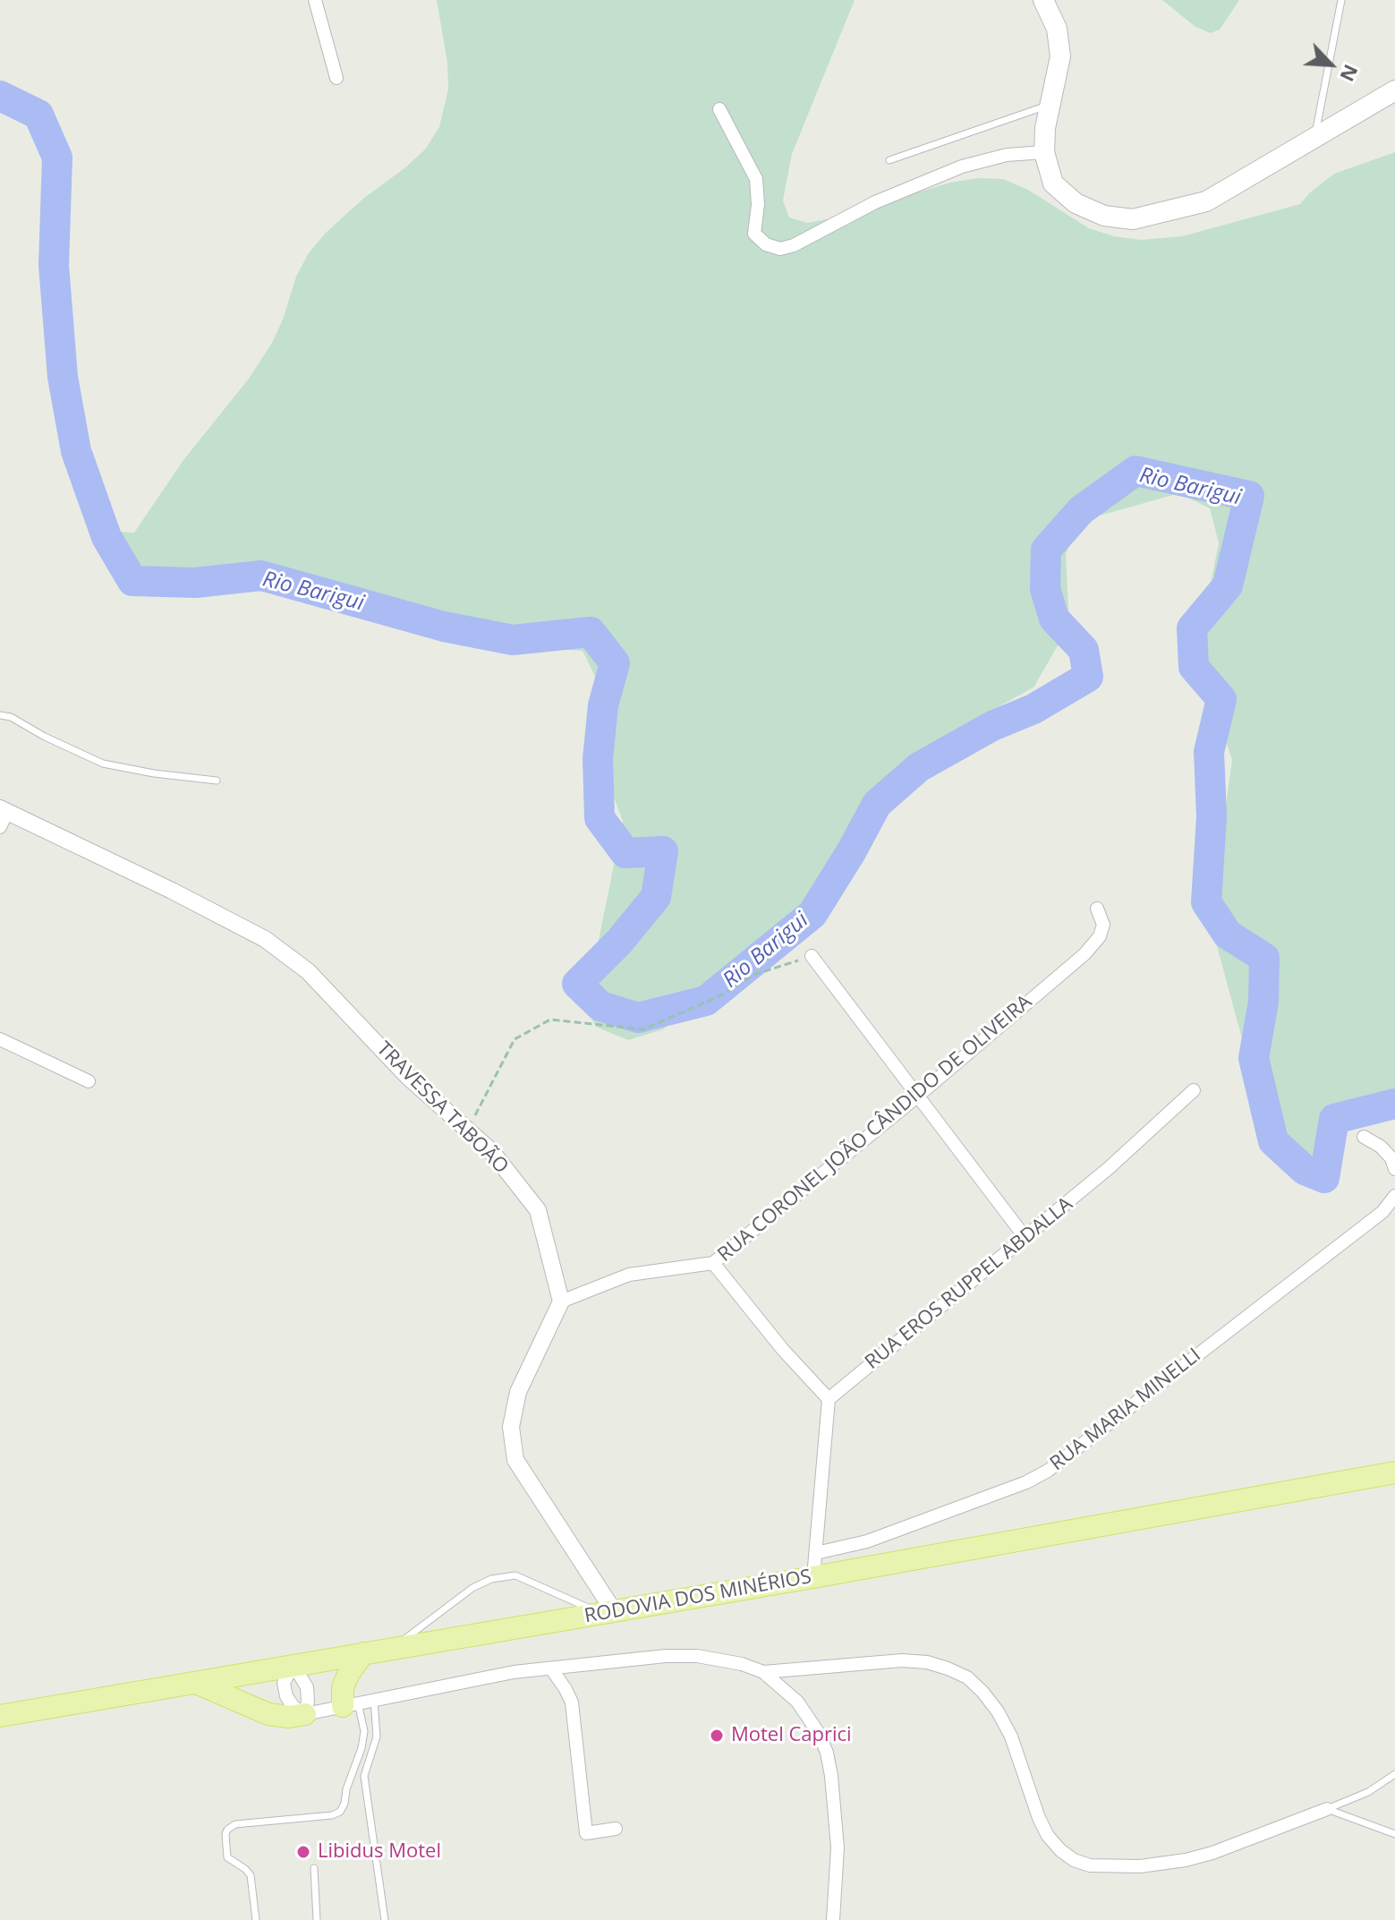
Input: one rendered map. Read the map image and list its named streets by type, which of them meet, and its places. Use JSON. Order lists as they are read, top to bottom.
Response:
{
  "streets": {
    "main road": ["RODOVIA DOS MINÉRIOS"],
    "street": [
      "TRAVESSA TABOÃO",
      "RUA CORONEL JOÃO CÂNDIDO DE OLIVEIRA",
      "RUA EROS RUPPEL ABDALLA",
      "RUA MARIA MINELLI"
    ]
  },
  "crossings": [
    ["TRAVESSA TABOÃO", "RUA CORONEL JOÃO CÂNDIDO DE OLIVEIRA"]
  ],
  "water": ["Rio Barigui"],
  "places": ["Motel Caprici", "Libidus Motel"],
  "north": "bottom right"
}
